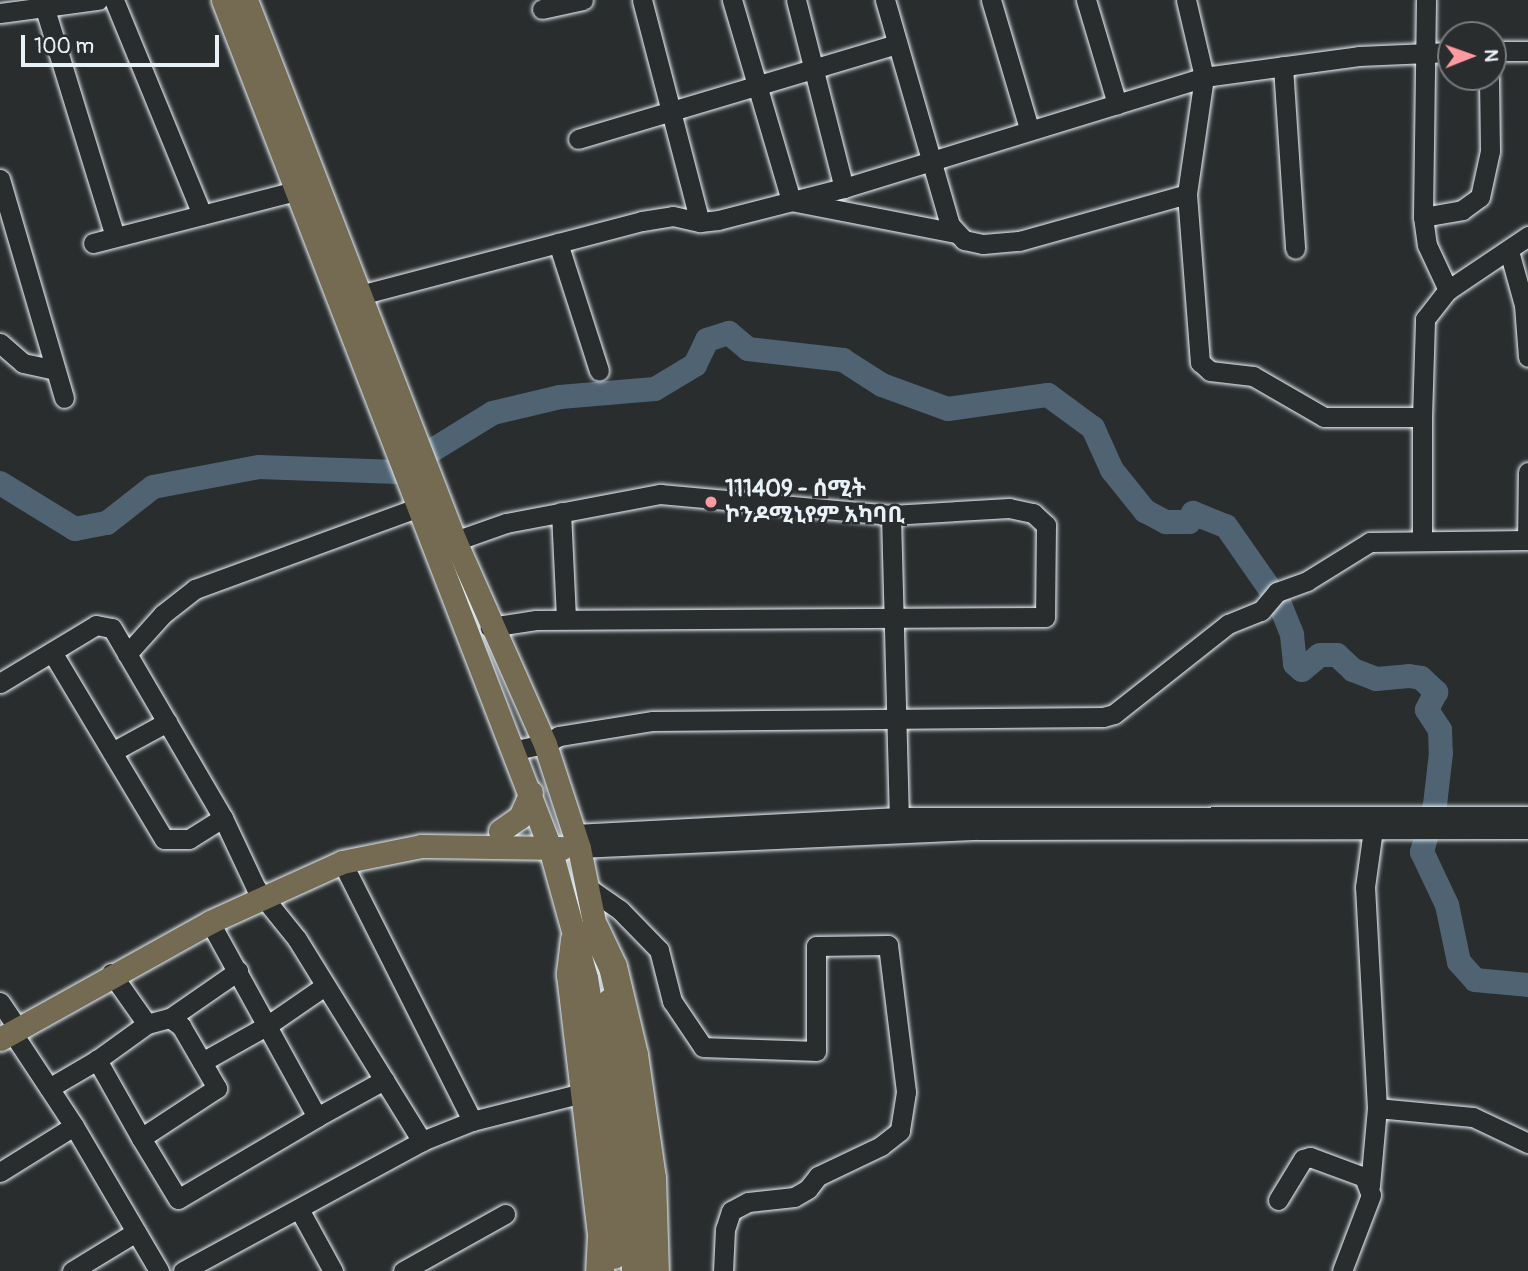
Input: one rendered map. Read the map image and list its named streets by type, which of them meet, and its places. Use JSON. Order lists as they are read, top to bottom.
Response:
{
  "places": ["111409 - ሰሚት ኮንዶሚኒየም አካባቢ"],
  "scale_bar": "100 m",
  "north": "right"
}
